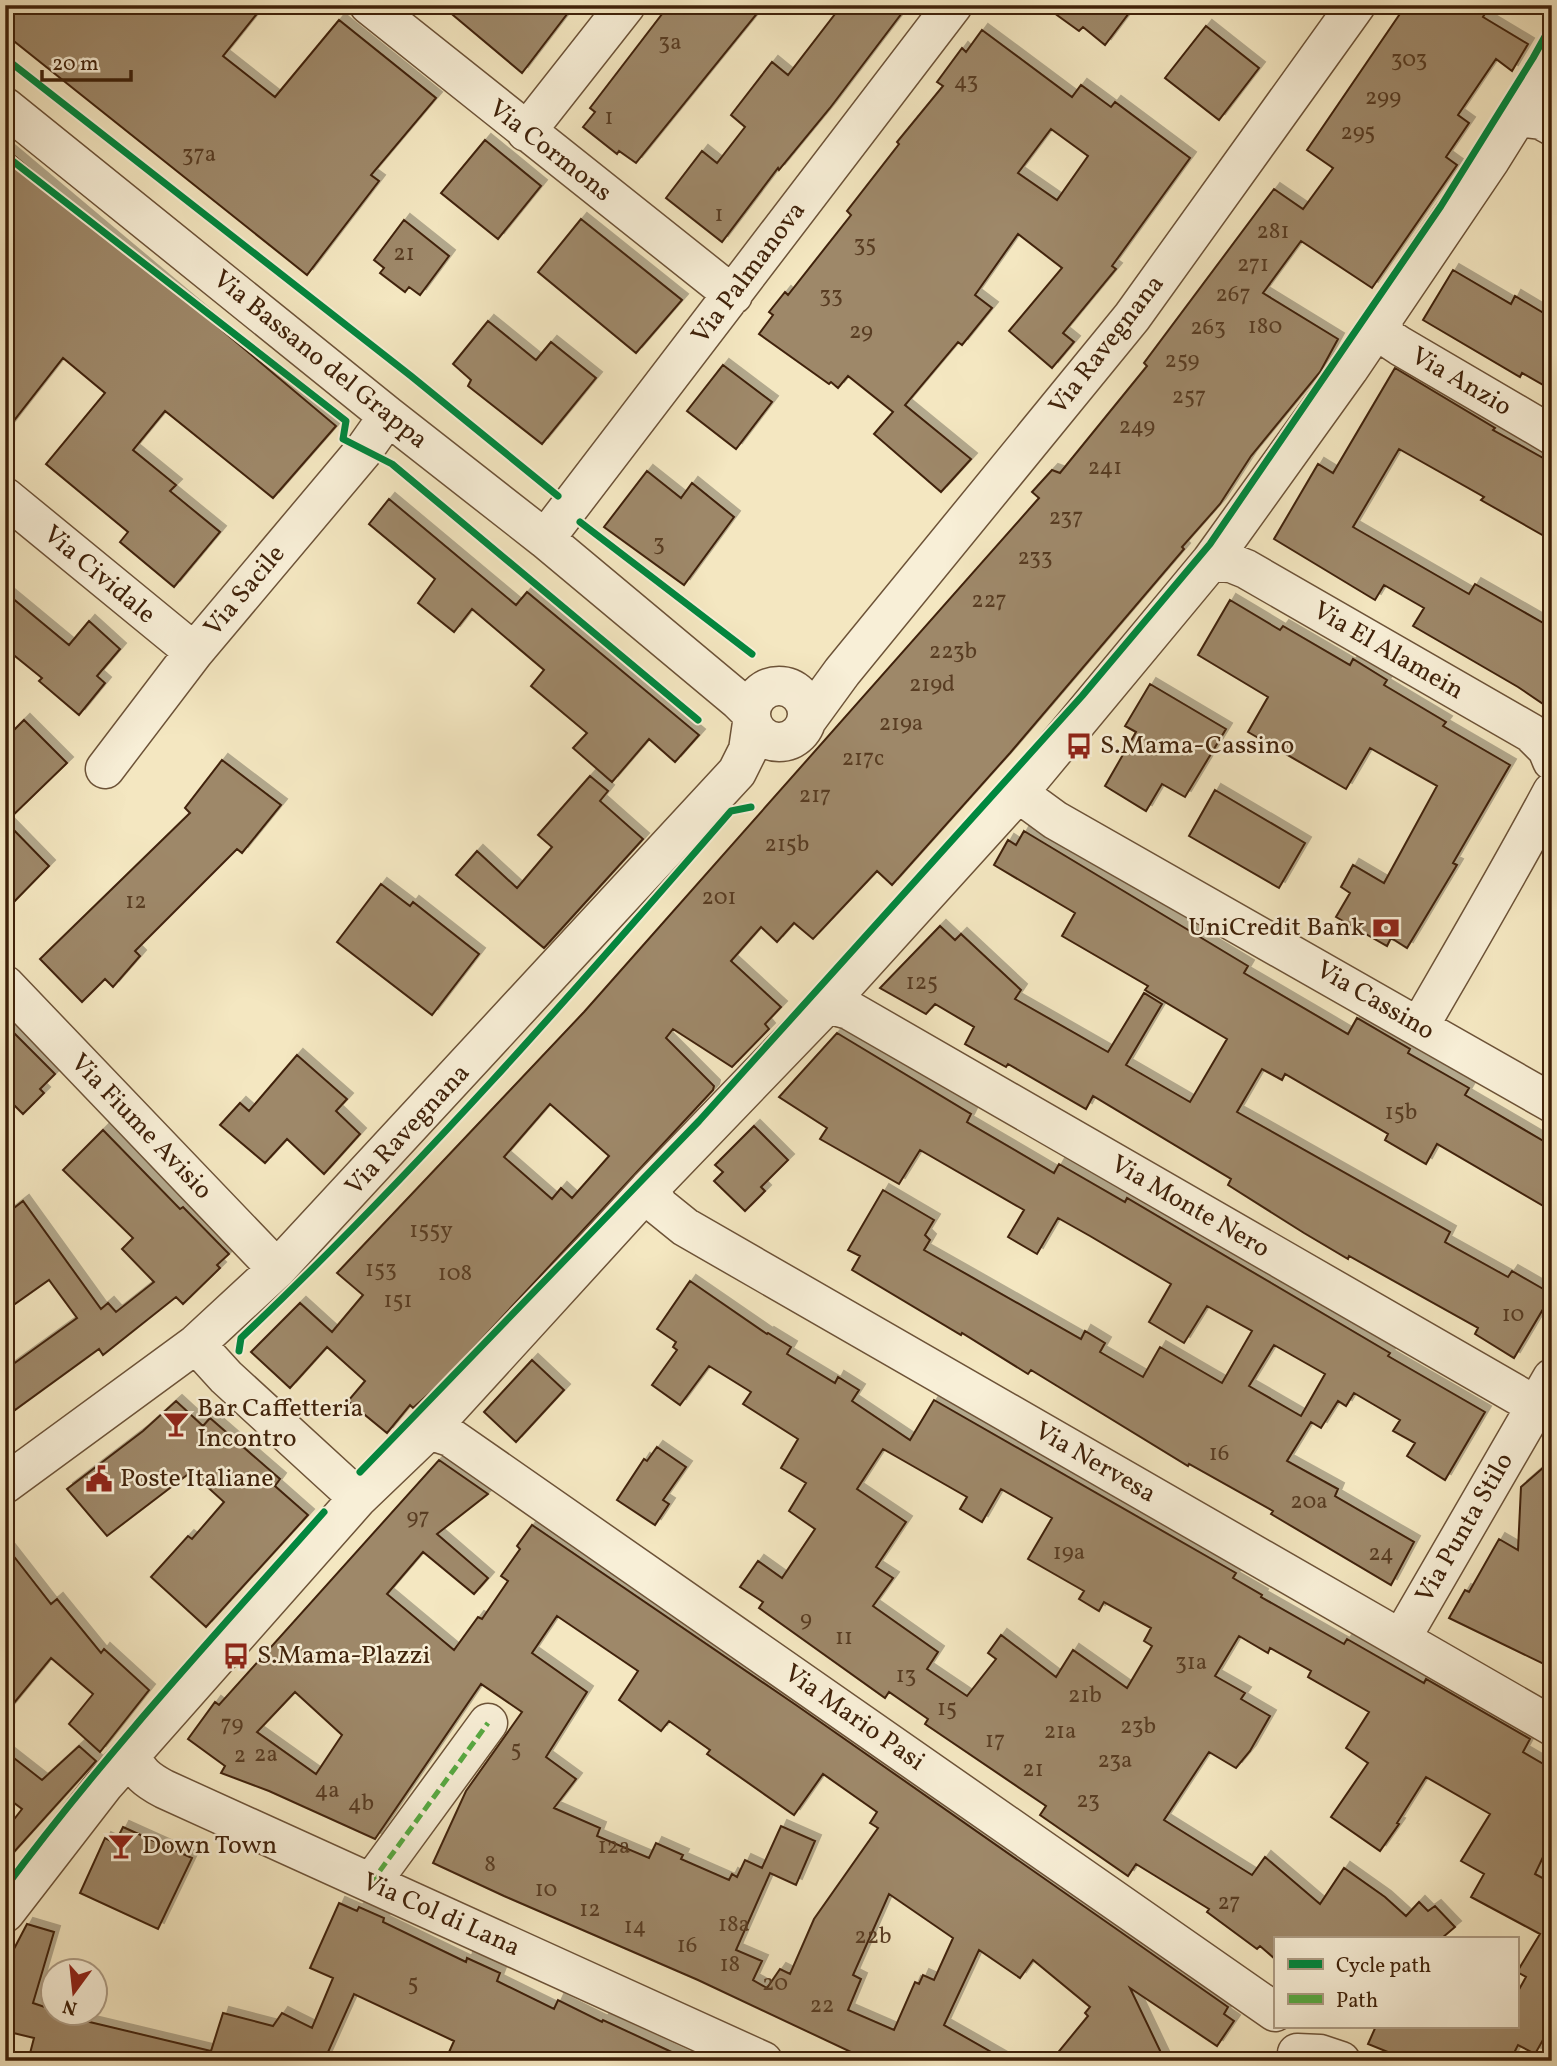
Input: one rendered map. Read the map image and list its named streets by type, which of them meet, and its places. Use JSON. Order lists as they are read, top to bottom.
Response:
{
  "streets": {
    "street": [
      "Via Cormons",
      "Via Palmanova",
      "Via Ravegnana",
      "Via Bassano del Grappa",
      "Via Anzio",
      "Via Cividale",
      "Via Sacile",
      "Via El Alamein",
      "Via Cassino",
      "Via Fiume Avisio",
      "Via Monte Nero",
      "Via Nervesa",
      "Via Punta Stilo",
      "Via Mario Pasi",
      "Via Col di Lana"
    ]
  },
  "crossings": [
    ["Via Cormons", "Via Palmanova"],
    ["Via Palmanova", "Via Bassano del Grappa"],
    ["Via Ravegnana", "Via Bassano del Grappa"],
    ["Via Ravegnana", "Via Fiume Avisio"],
    ["Via Bassano del Grappa", "Via Sacile"],
    ["Via Cividale", "Via Sacile"],
    ["Via Monte Nero", "Via Punta Stilo"],
    ["Via Nervesa", "Via Punta Stilo"]
  ],
  "places": {
    "bus stop": ["S.Mama-Cassino", "S.Mama-Plazzi"],
    "bank": ["UniCredit Bank"],
    "bar": ["Bar Caffetteria Incontro", "Down Town"],
    "public building": ["Poste Italiane"]
  },
  "house_numbers": [
    "3a",
    "303",
    "43",
    "299",
    "1",
    "295",
    "37a",
    "1",
    "281",
    "35",
    "21",
    "271",
    "267",
    "33",
    "180",
    "263",
    "29",
    "259",
    "257",
    "249",
    "241",
    "237",
    "3",
    "233",
    "227",
    "223b",
    "219d",
    "219a",
    "217c",
    "217",
    "215b",
    "201",
    "12",
    "125",
    "15b",
    "155y",
    "153",
    "108",
    "151",
    "10",
    "16",
    "20a",
    "97",
    "19a",
    "24",
    "9",
    "11",
    "31a",
    "13",
    "21b",
    "15",
    "79",
    "23b",
    "21a",
    "17",
    "5",
    "2a",
    "2",
    "23a",
    "21",
    "4a",
    "23",
    "4b",
    "12a",
    "8",
    "10",
    "27",
    "12",
    "18a",
    "14",
    "22b",
    "16",
    "18",
    "5",
    "20",
    "22"
  ],
  "legend": ["Cycle path", "Path"],
  "scale_bar": "20 m",
  "north": "bottom"
}
